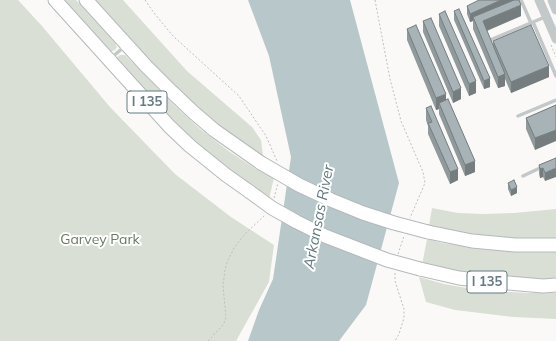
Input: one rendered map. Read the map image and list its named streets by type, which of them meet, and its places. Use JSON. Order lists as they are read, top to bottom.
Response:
{
  "streets": {
    "highway": ["I 135"]
  },
  "water": ["Arkansas River"],
  "parks": ["Garvey Park"]
}
